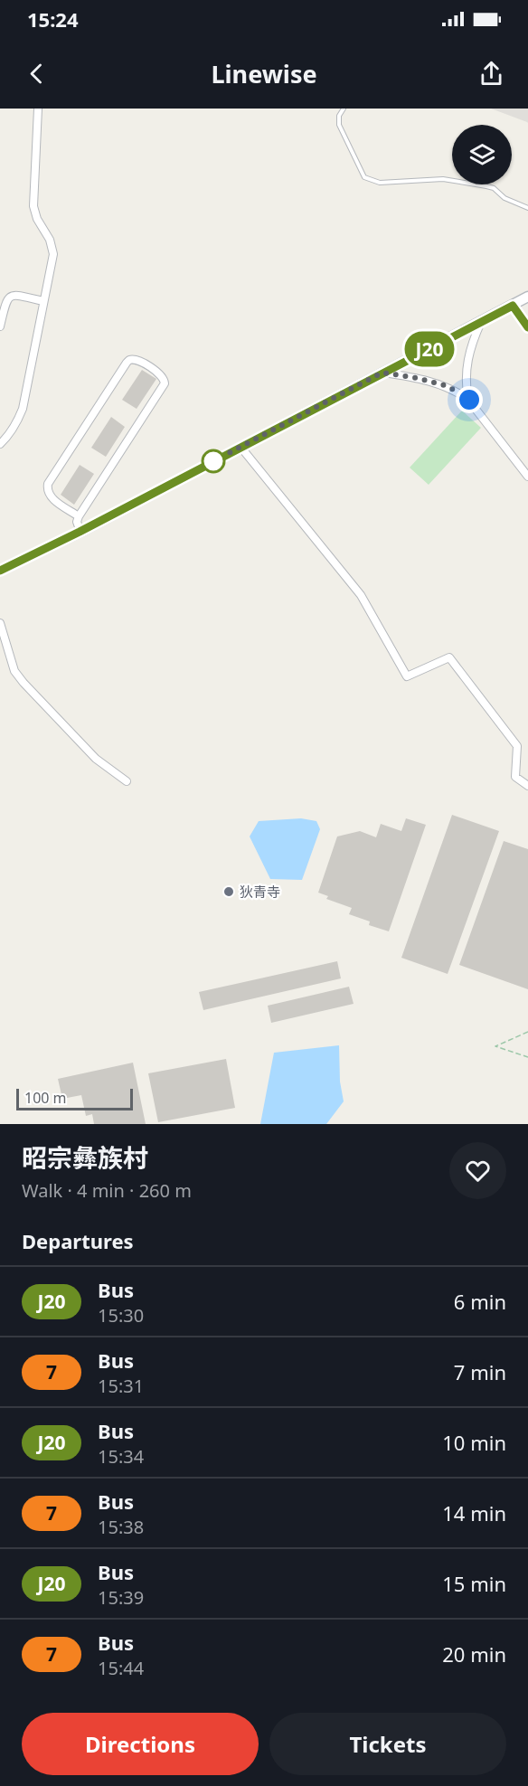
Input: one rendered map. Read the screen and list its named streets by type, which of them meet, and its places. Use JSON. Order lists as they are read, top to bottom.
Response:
{
  "places": ["狄青寺"],
  "lines": ["bus line J20"],
  "scale_bar": "100 m",
  "page": {
    "status": "15:24",
    "header": "Linewise",
    "on_map": "J20",
    "scale": "100 m",
    "heading": [
      ["昭宗彝族村", "Walk · 4 min · 260 m"],
      "Departures"
    ],
    "list": [
      {
        "mark": "J20",
        "name": "Bus",
        "note": "15:30",
        "value": "6 min"
      },
      {
        "mark": "7",
        "name": "Bus",
        "note": "15:31",
        "value": "7 min"
      },
      {
        "mark": "J20",
        "name": "Bus",
        "note": "15:34",
        "value": "10 min"
      },
      {
        "mark": "7",
        "name": "Bus",
        "note": "15:38",
        "value": "14 min"
      },
      {
        "mark": "J20",
        "name": "Bus",
        "note": "15:39",
        "value": "15 min"
      },
      {
        "mark": "7",
        "name": "Bus",
        "note": "15:44",
        "value": "20 min"
      }
    ],
    "buttons": ["Directions", "Tickets"]
  }
}
